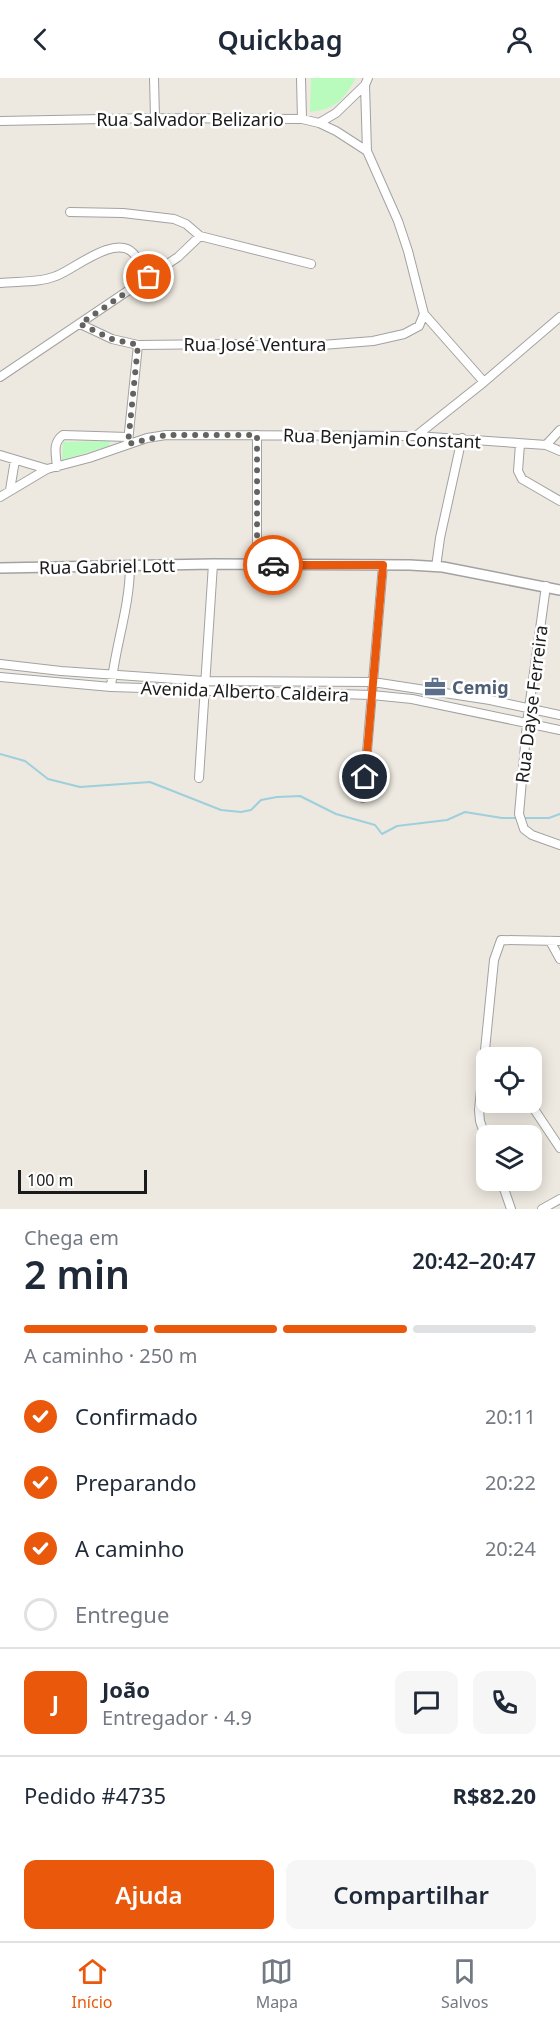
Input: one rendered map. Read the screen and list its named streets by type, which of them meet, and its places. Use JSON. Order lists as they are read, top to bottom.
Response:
{
  "streets": {
    "street": [
      "Rua Salvador Belizario",
      "Rua José Ventura",
      "Rua Benjamin Constant",
      "Rua Gabriel Lott",
      "Avenida Alberto Caldeira",
      "Rua Dayse Ferreira"
    ]
  },
  "crossings": [
    ["Rua Gabriel Lott", "Rua Dayse Ferreira"],
    ["Avenida Alberto Caldeira", "Rua Dayse Ferreira"]
  ],
  "places": {
    "office": ["Cemig"]
  },
  "scale_bar": "100 m",
  "page": {
    "header": "Quickbag",
    "scale": "100 m",
    "heading": ["2 min", "Chega em", "20:42–20:47"],
    "panel": [
      "João",
      "Entregador · 4.9",
      "Pedido #4735",
      "R$82.20"
    ],
    "bar": "A caminho · 250 m",
    "list": [
      ["Confirmado", "20:11"],
      ["Preparando", "20:22"],
      ["A caminho", "20:24"],
      "Entregue"
    ],
    "round": "J",
    "buttons": ["Ajuda", "Compartilhar"],
    "tabs": ["Início", "Mapa", "Salvos"]
  }
}
